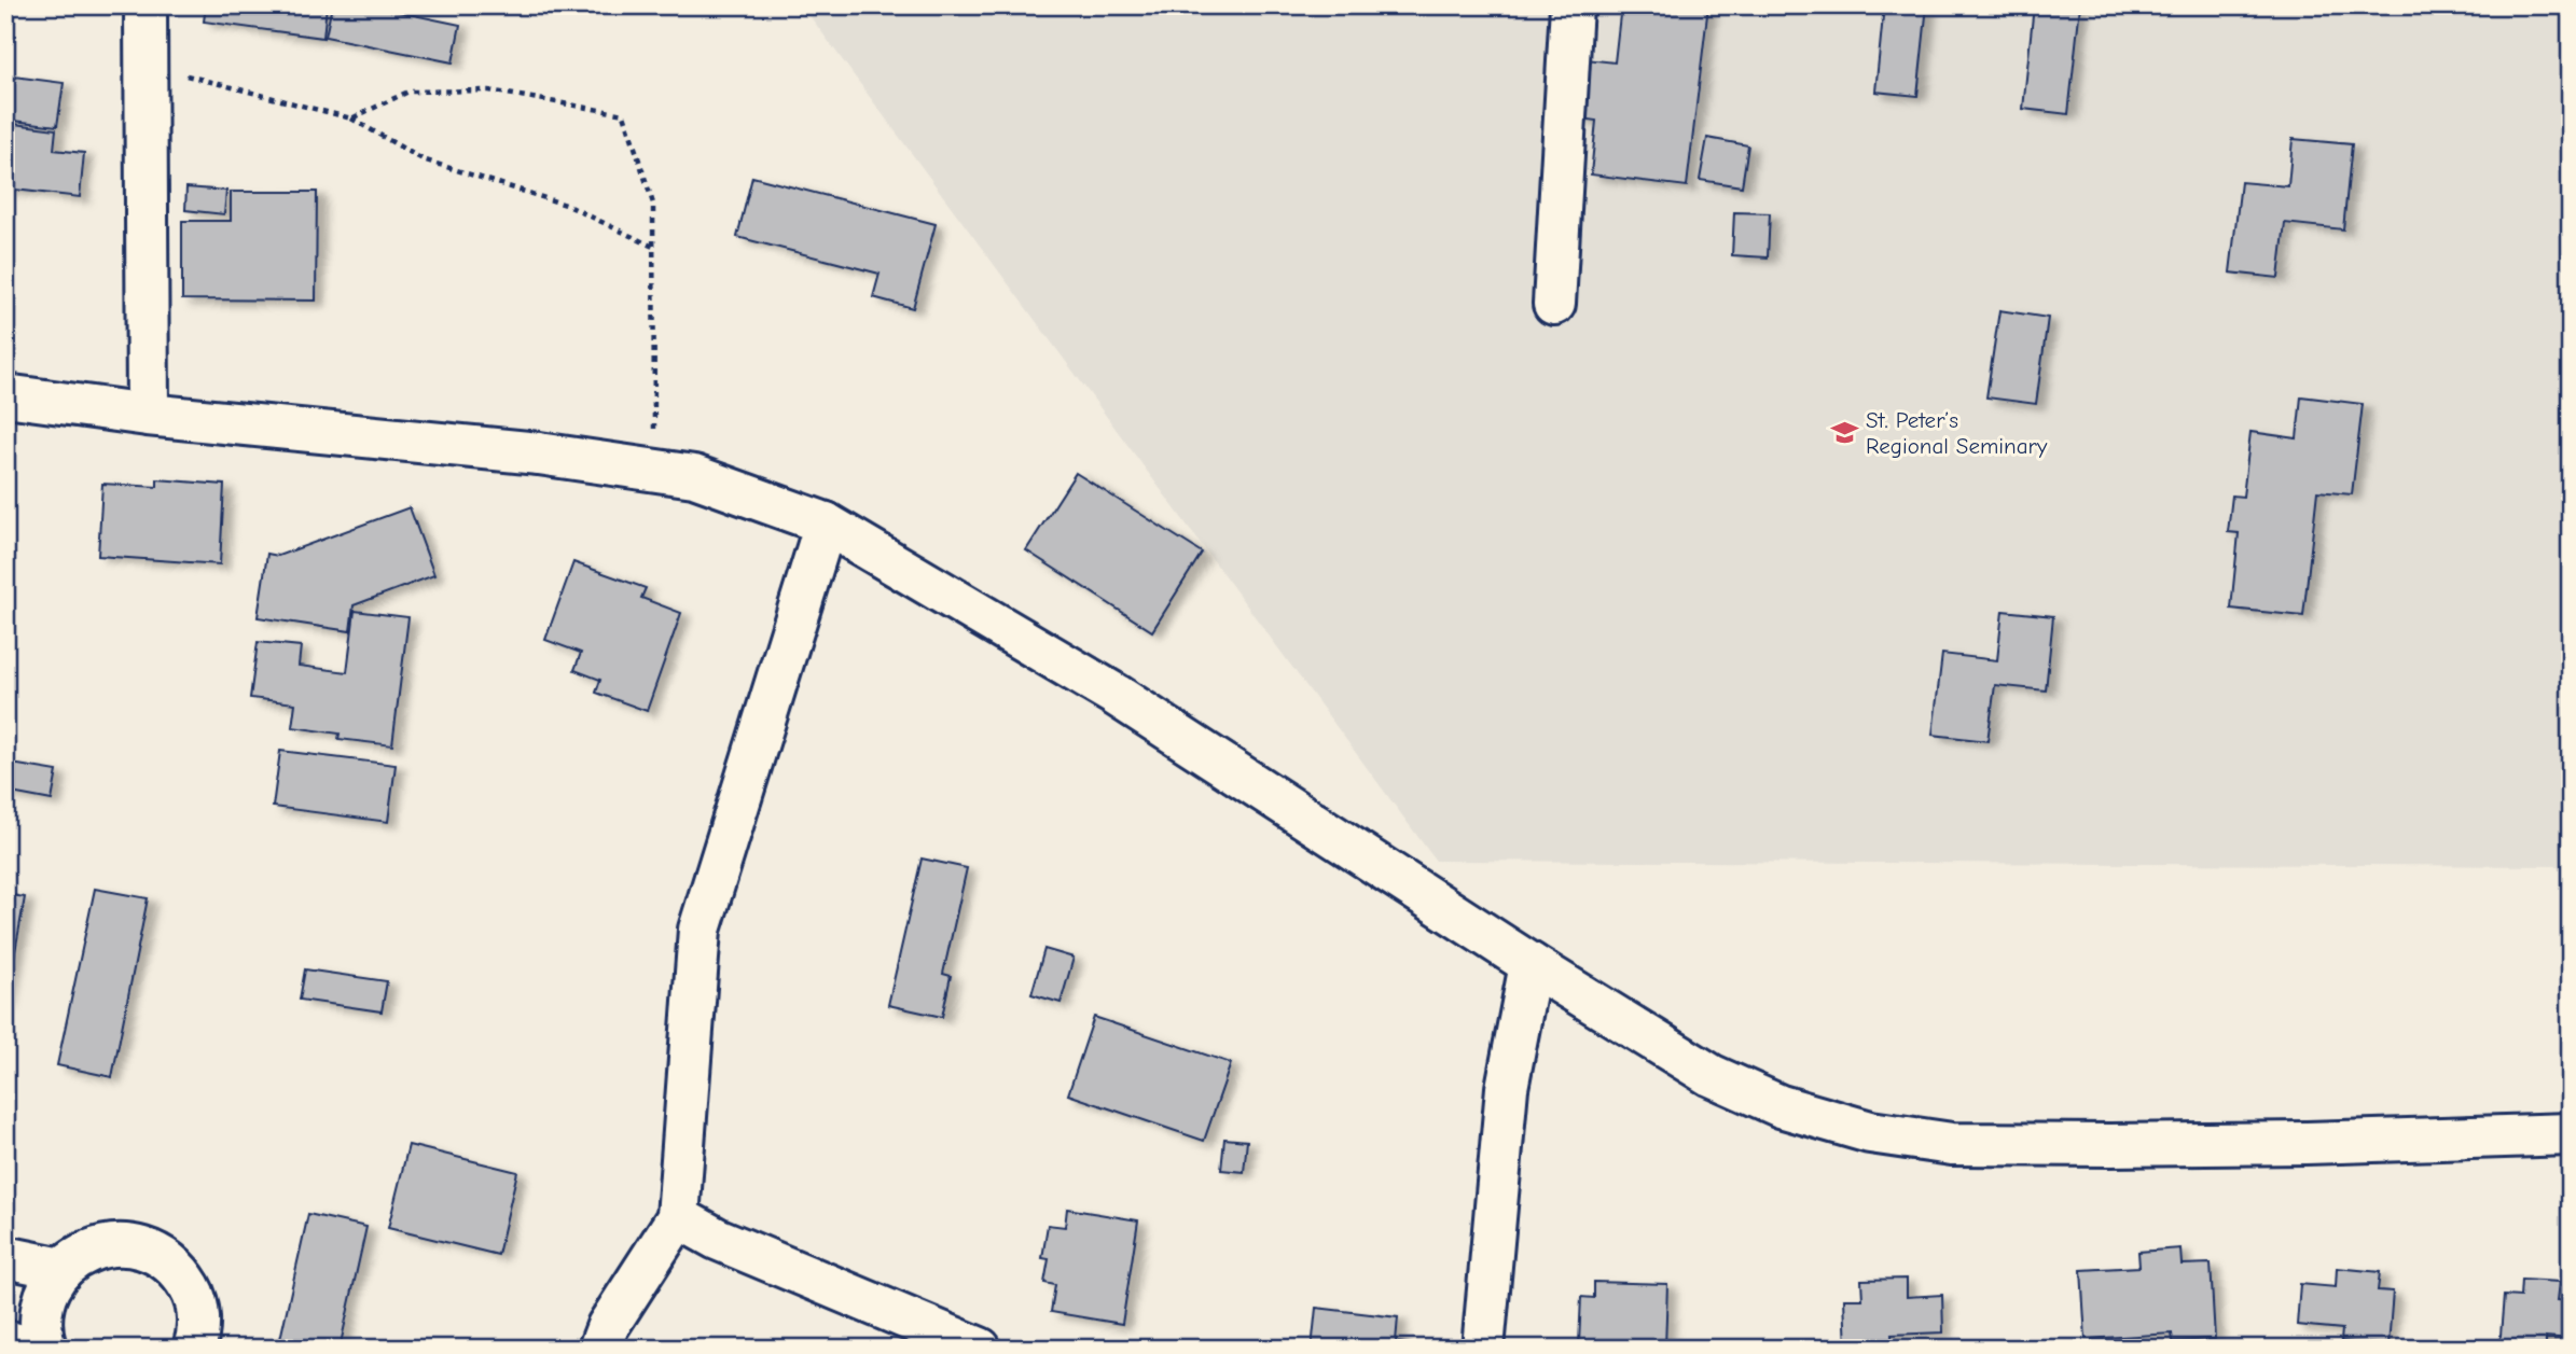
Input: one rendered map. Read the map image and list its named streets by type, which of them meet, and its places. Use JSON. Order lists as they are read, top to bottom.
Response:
{
  "places": {
    "school or university": ["St. Peter’s Regional Seminary"]
  }
}
